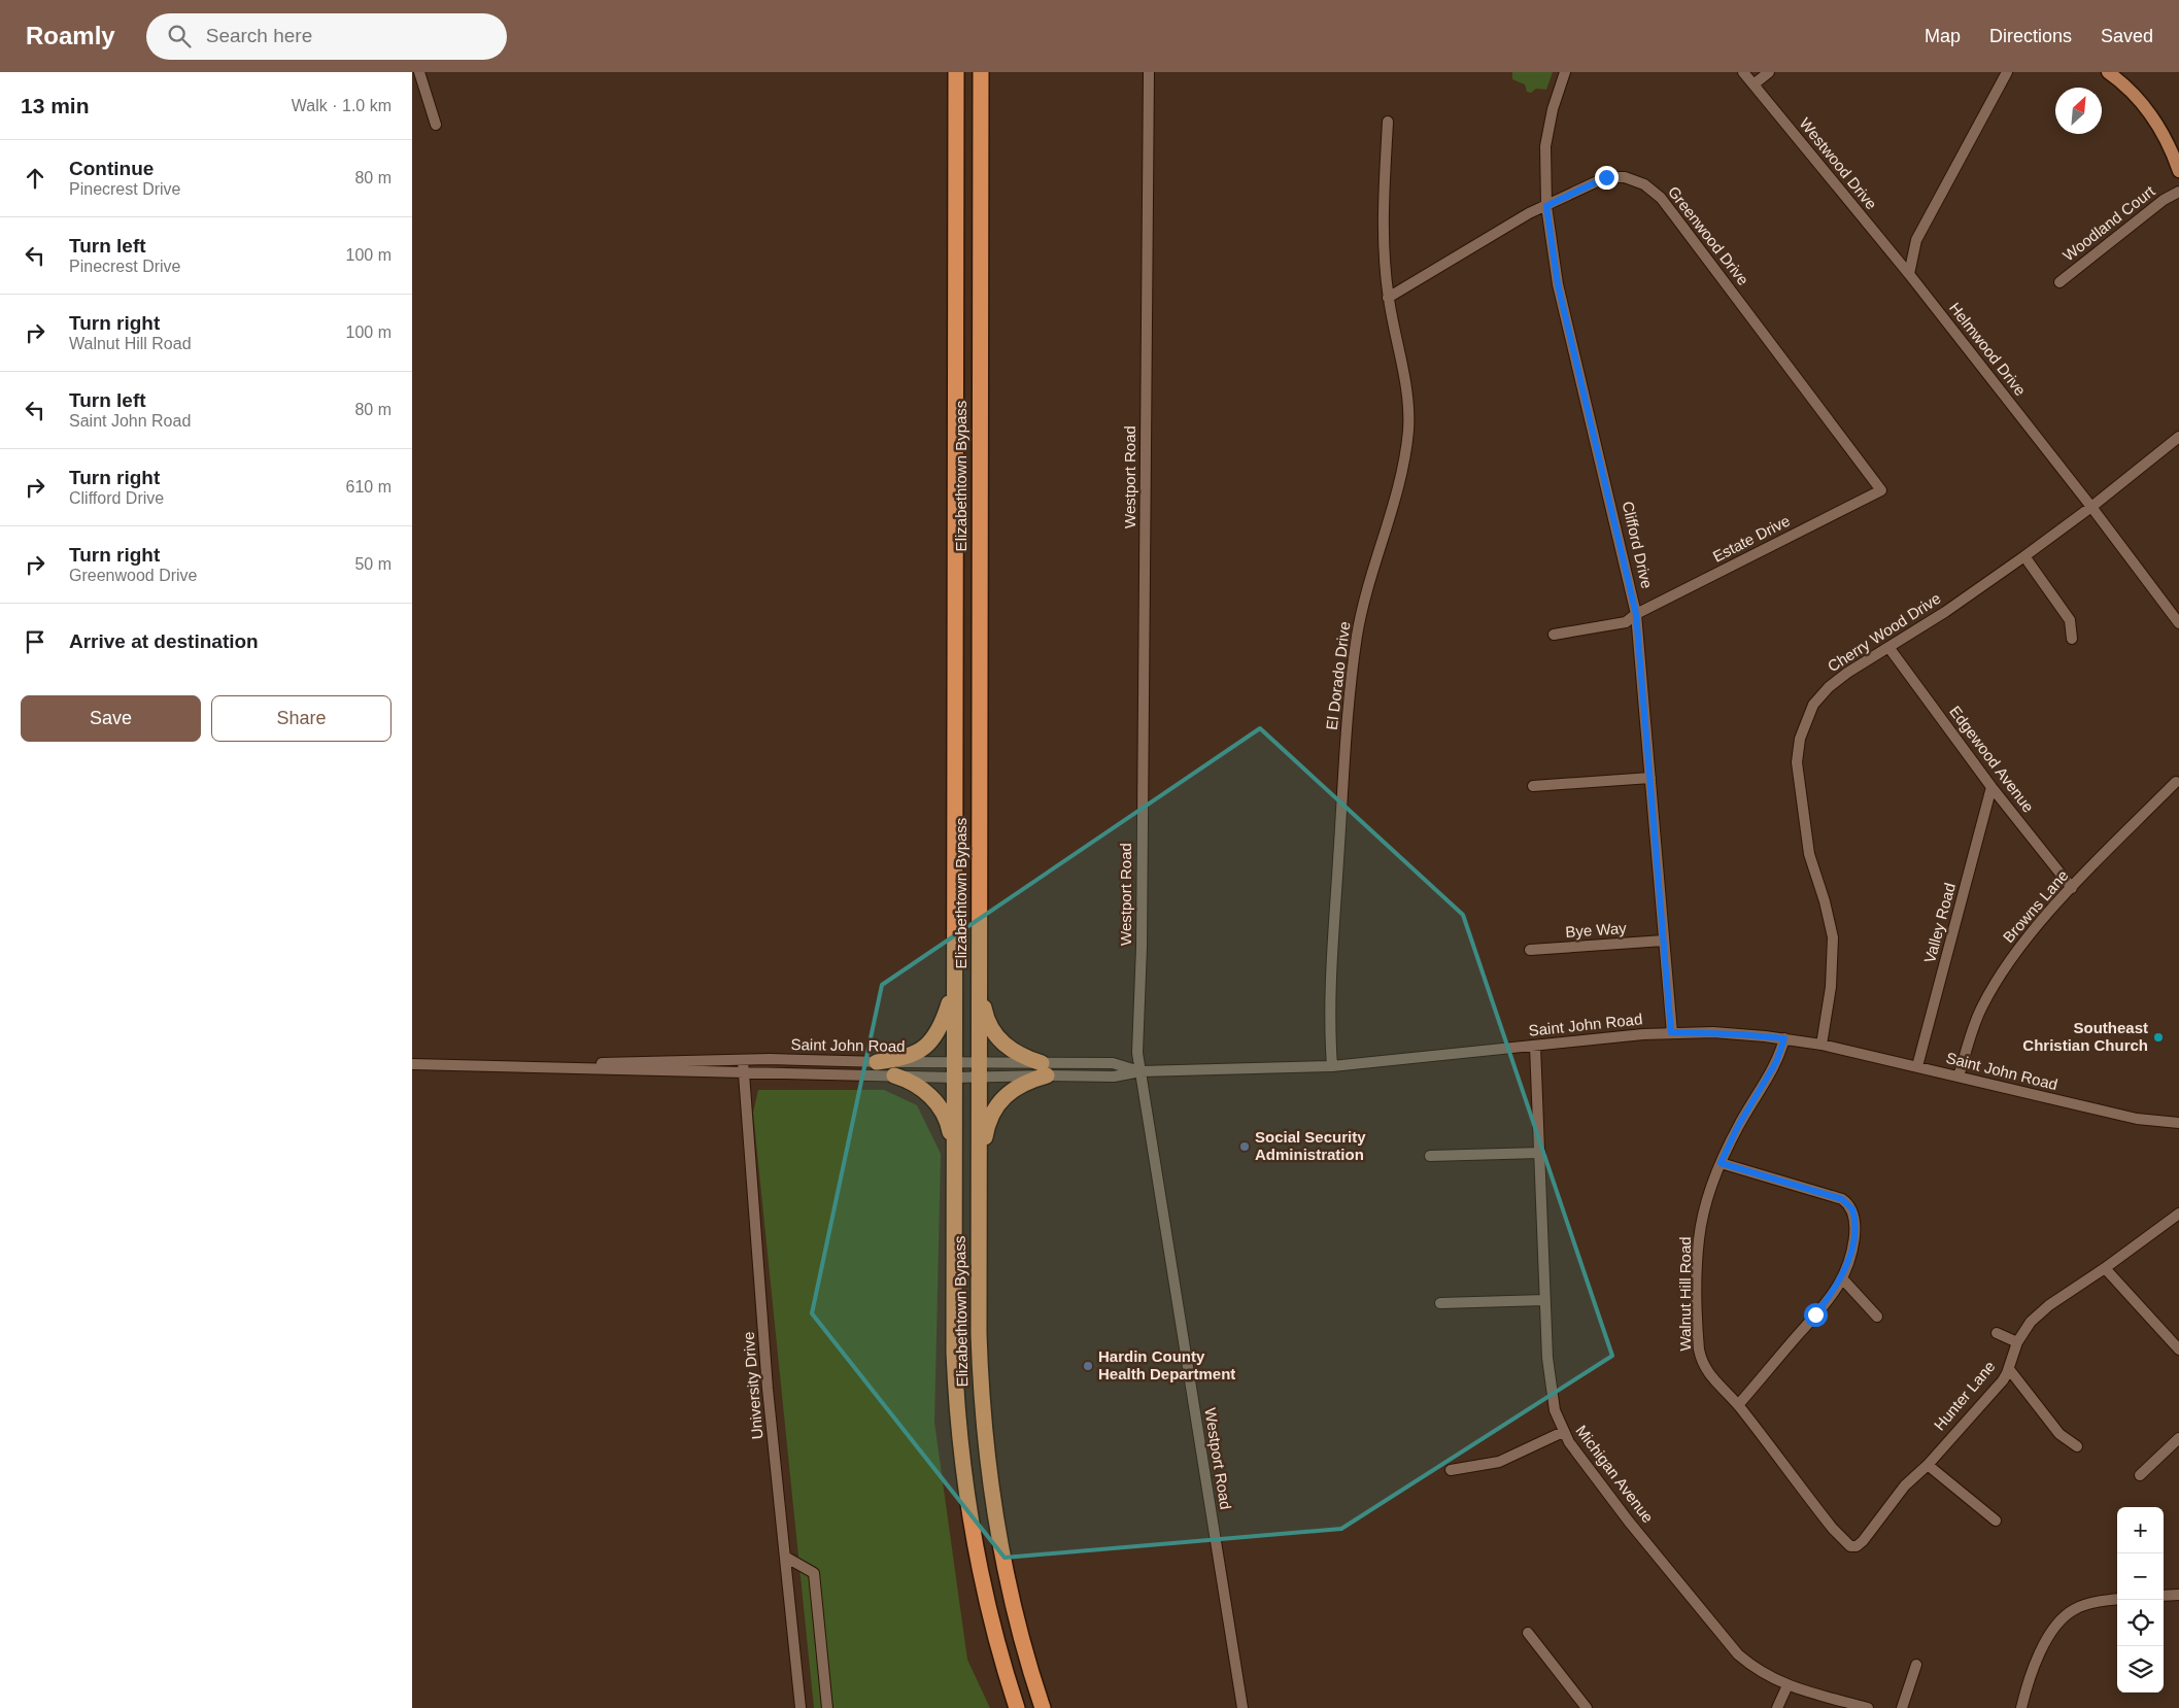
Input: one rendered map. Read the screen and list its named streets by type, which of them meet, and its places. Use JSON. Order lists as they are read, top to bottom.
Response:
{
  "streets": {
    "highway": ["Elizabethtown Bypass"],
    "street": [
      "Westwood Drive",
      "Woodland Court",
      "Greenwood Drive",
      "Helmwood Drive",
      "Westport Road",
      "Estate Drive",
      "Clifford Drive",
      "Cherry Wood Drive",
      "El Dorado Drive",
      "Edgewood Avenue",
      "Browns Lane",
      "Valley Road",
      "Bye Way",
      "Saint John Road",
      "Walnut Hill Road",
      "University Drive",
      "Hunter Lane",
      "Michigan Avenue"
    ]
  },
  "crossings": [
    ["Westwood Drive", "Helmwood Drive"],
    ["Greenwood Drive", "Estate Drive"],
    ["Greenwood Drive", "Clifford Drive"],
    ["Greenwood Drive", "El Dorado Drive"],
    ["Helmwood Drive", "Cherry Wood Drive"],
    ["Elizabethtown Bypass", "Saint John Road"],
    ["Westport Road", "Saint John Road"],
    ["Estate Drive", "Clifford Drive"],
    ["Clifford Drive", "Bye Way"],
    ["Clifford Drive", "Saint John Road"],
    ["Cherry Wood Drive", "Edgewood Avenue"],
    ["Cherry Wood Drive", "Saint John Road"],
    ["El Dorado Drive", "Saint John Road"],
    ["Edgewood Avenue", "Browns Lane"],
    ["Edgewood Avenue", "Valley Road"],
    ["Browns Lane", "Saint John Road"],
    ["Valley Road", "Saint John Road"],
    ["Saint John Road", "Walnut Hill Road"],
    ["Saint John Road", "University Drive"],
    ["Saint John Road", "Michigan Avenue"],
    ["Walnut Hill Road", "Hunter Lane"]
  ],
  "places": ["Southeast Christian Church", "Social Security Administration", "Hardin County Health Department"],
  "north": "top right",
  "page": {
    "header": "Roamly",
    "search": "Search here",
    "nav": ["Map", "Directions", "Saved"],
    "heading": ["13 min", "Walk · 1.0 km"],
    "list": [
      ["Continue", "Pinecrest Drive", "80 m"],
      ["Turn left", "Pinecrest Drive", "100 m"],
      ["Turn right", "Walnut Hill Road", "100 m"],
      ["Turn left", "Saint John Road", "80 m"],
      ["Turn right", "Clifford Drive", "610 m"],
      ["Turn right", "Greenwood Drive", "50 m"],
      "Arrive at destination"
    ],
    "buttons": ["Save", "Share"],
    "map_buttons": ["+", "−"]
  }
}
